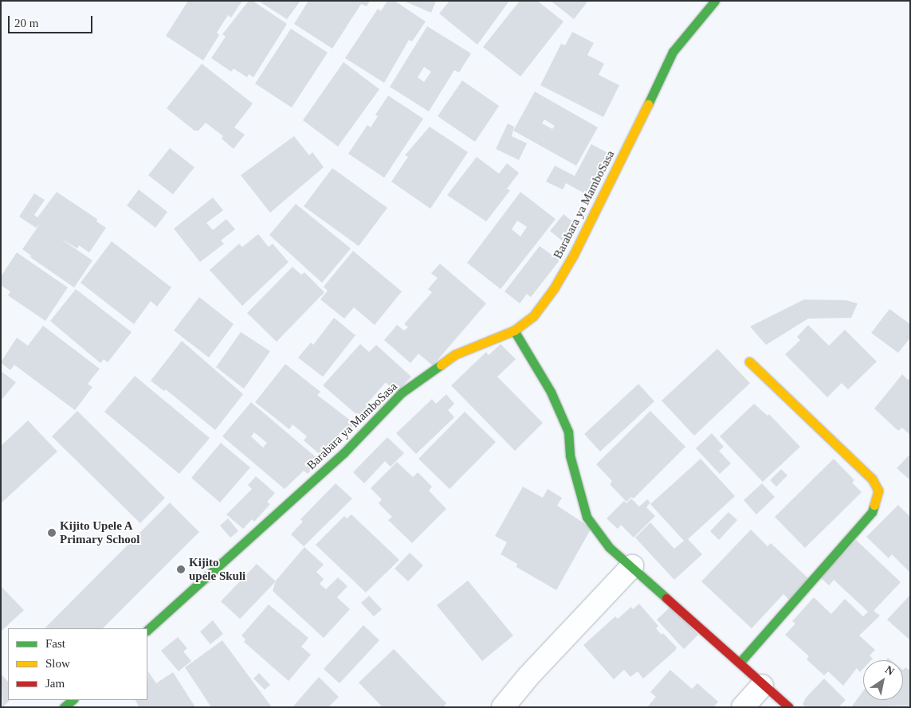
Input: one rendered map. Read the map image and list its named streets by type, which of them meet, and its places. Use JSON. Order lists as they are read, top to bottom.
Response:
{
  "streets": {
    "street": ["Barabara ya MamboSasa"]
  },
  "places": ["Kijito Upele A Primary School", "Kijito upele Skuli"],
  "legend": ["Fast", "Slow", "Jam"],
  "scale_bar": "20 m",
  "north": "top right"
}
